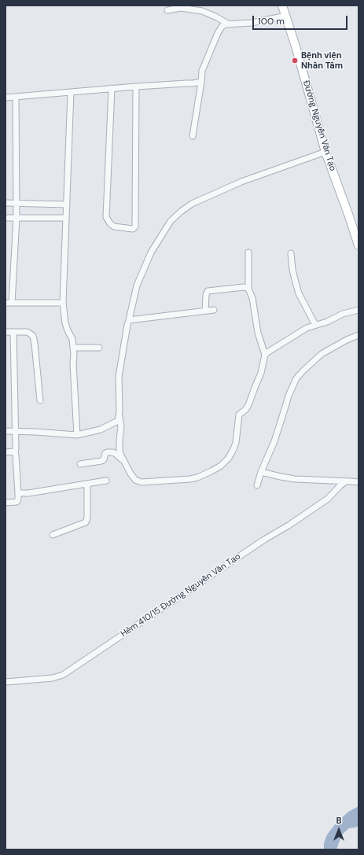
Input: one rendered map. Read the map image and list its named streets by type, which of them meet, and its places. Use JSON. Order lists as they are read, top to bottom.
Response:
{
  "streets": {
    "main road": ["Đường Nguyễn Văn Tạo"],
    "street": ["Hẻm 410/15 Đường Nguyễn Văn Tạo"]
  },
  "places": ["Bệnh viện Nhân Tâm"],
  "scale_bar": "100 m",
  "north": "top"
}
